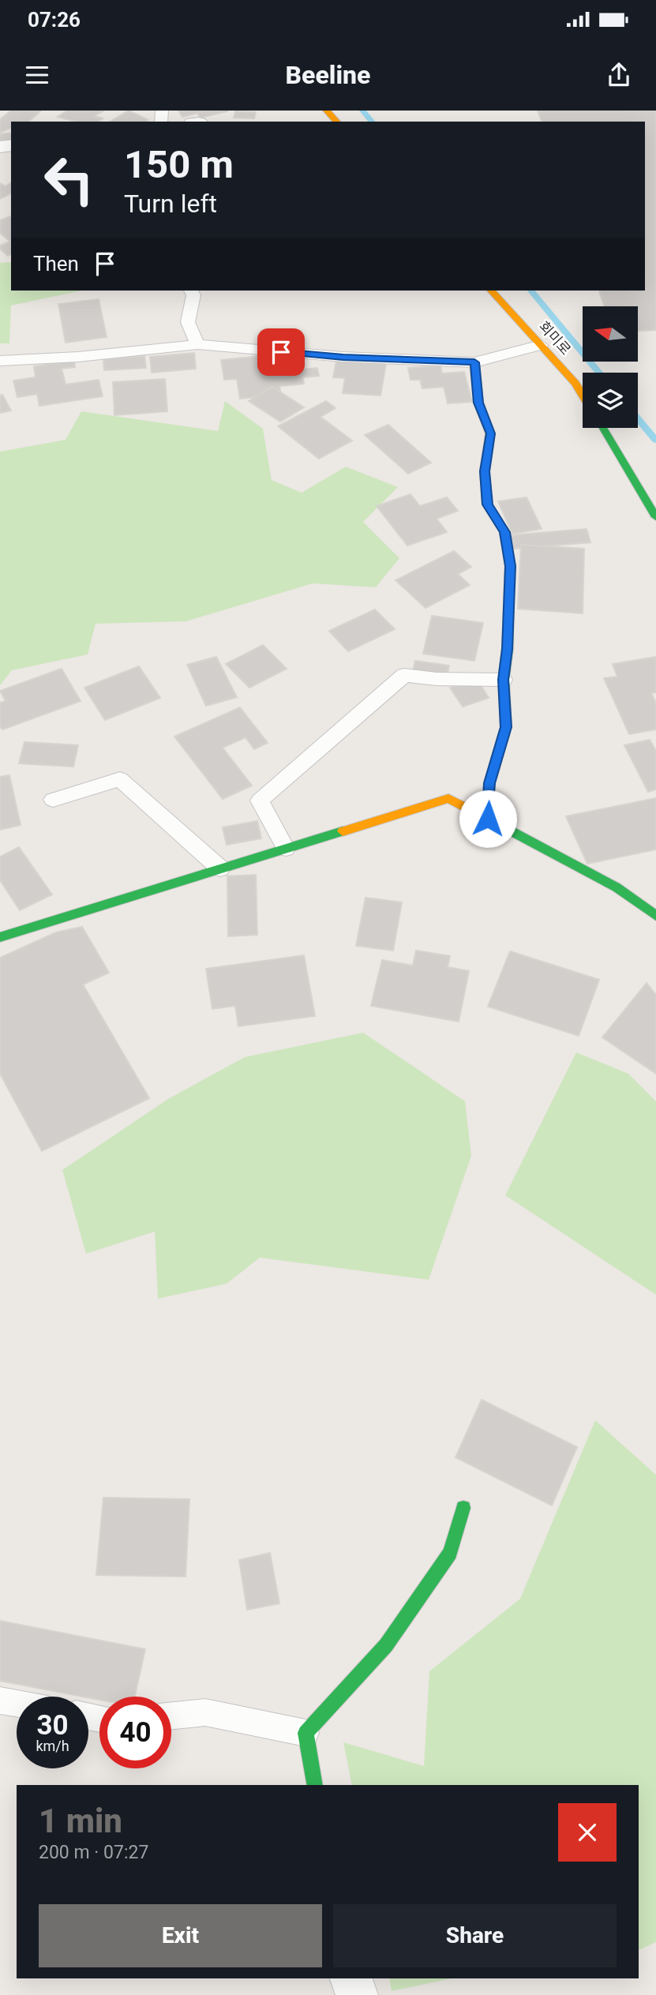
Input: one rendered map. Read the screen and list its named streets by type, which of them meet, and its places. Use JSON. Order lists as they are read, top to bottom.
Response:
{
  "streets": {
    "street": ["회미로"]
  },
  "north": "left",
  "page": {
    "status": "07:26",
    "header": "Beeline",
    "turn": ["150 m", "Turn left"],
    "then": "Then",
    "speed": "30 km/h",
    "limit": "40",
    "heading": ["1 min", "200 m · 07:27"],
    "buttons": ["Exit", "Share"]
  }
}
